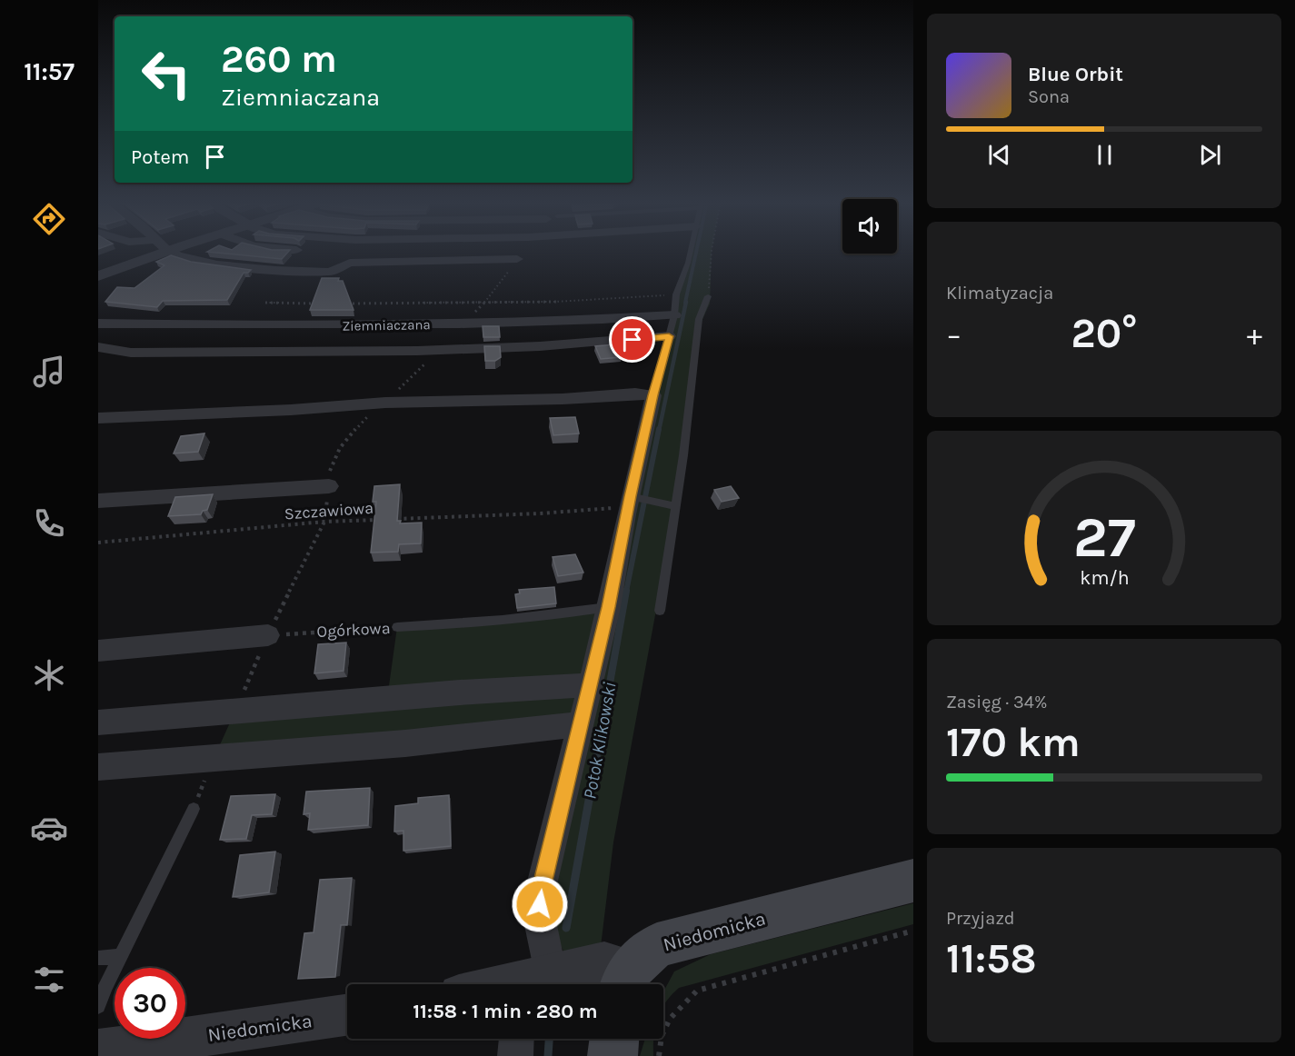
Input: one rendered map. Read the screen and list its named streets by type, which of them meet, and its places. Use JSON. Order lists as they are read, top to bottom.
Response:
{
  "streets": {
    "main road": ["Niedomicka"],
    "street": ["Ziemniaczana"],
    "lane": ["Ogórkowa"],
    "path": ["Szczawiowa"]
  },
  "water": ["Potok Klikowski"],
  "page": {
    "tabs": "11:57",
    "turn": ["260 m", "Ziemniaczana"],
    "song": ["Blue Orbit", "Sona"],
    "then": "Potem",
    "tile": [
      "Klimatyzacja",
      ["Zasięg · 34%", "170 km"],
      ["Przyjazd", "11:58"]
    ],
    "heat": ["−", "20°", "+"],
    "limit": "30",
    "trip": "11:58 · 1 min · 280 m",
    "gauge": ["27", "km/h"]
  }
}
